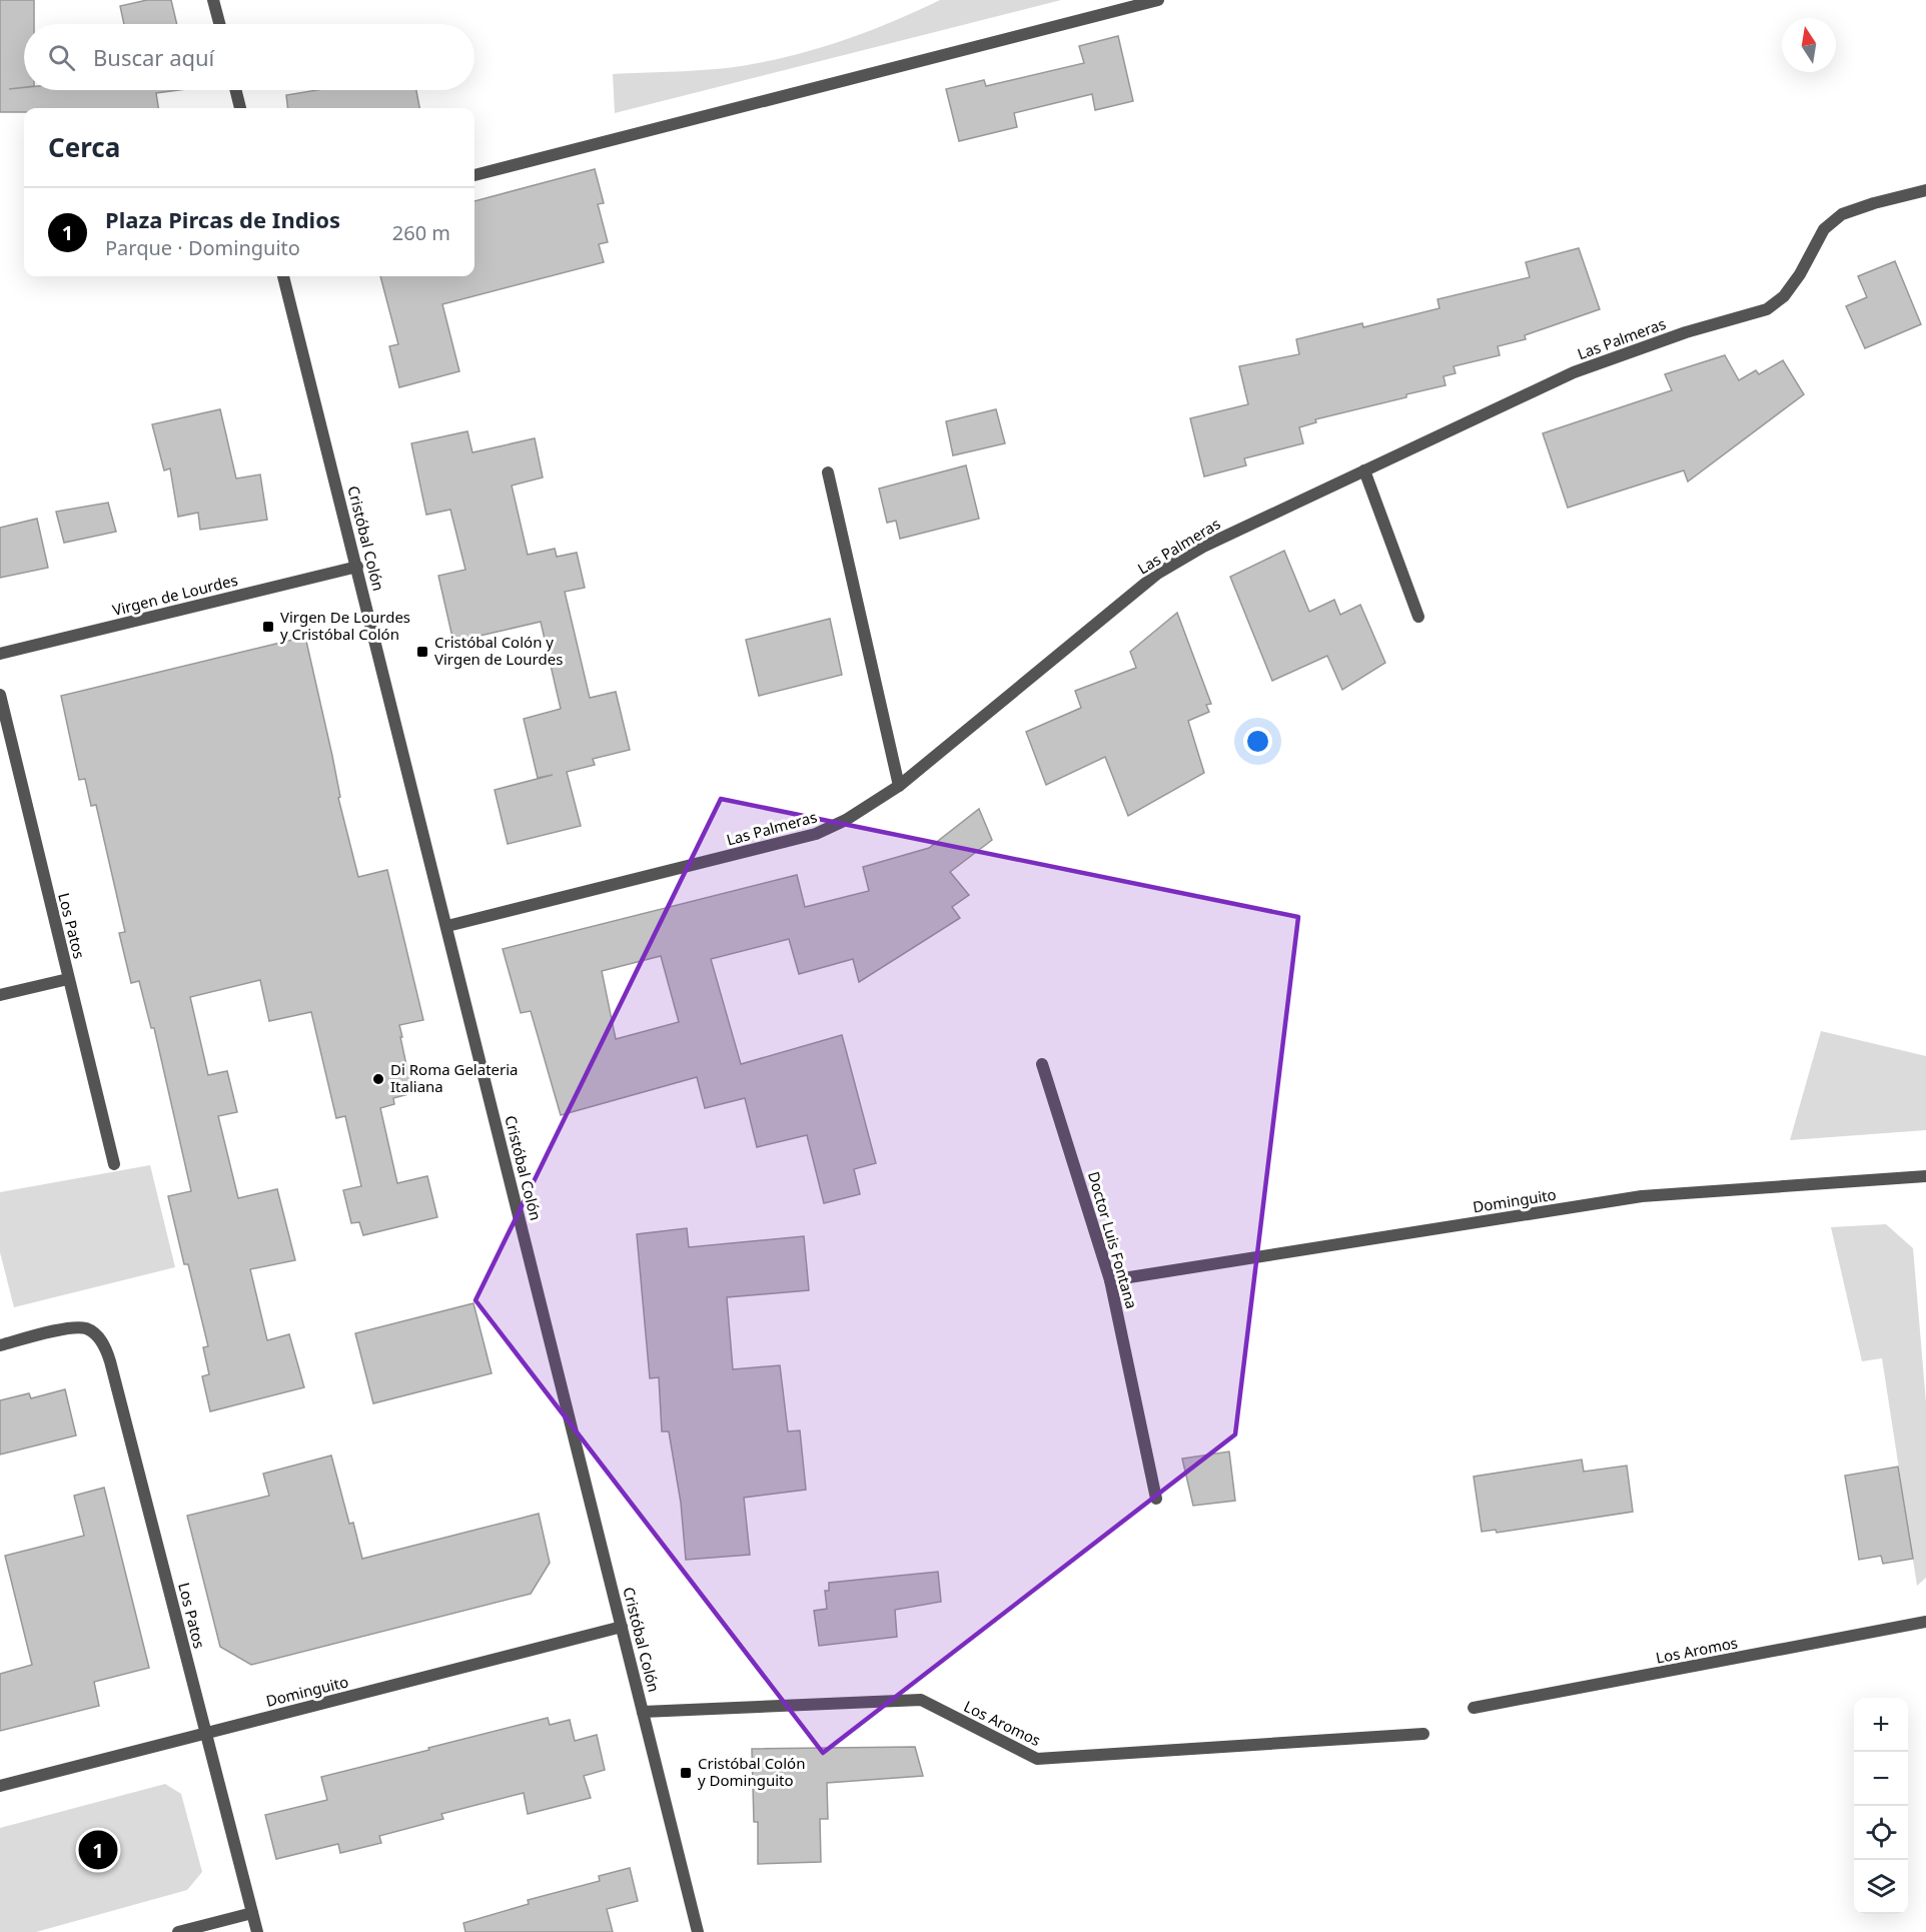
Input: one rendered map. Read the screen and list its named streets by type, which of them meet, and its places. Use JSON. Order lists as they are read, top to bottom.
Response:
{
  "streets": {
    "street": [
      "Las Palmeras",
      "Cristóbal Colón",
      "Virgen de Lourdes",
      "Los Patos",
      "Dominguito",
      "Doctor Luis Fontana",
      "Los Aromos"
    ]
  },
  "crossings": [
    ["Las Palmeras", "Cristóbal Colón"],
    ["Cristóbal Colón", "Virgen de Lourdes"],
    ["Cristóbal Colón", "Dominguito"],
    ["Cristóbal Colón", "Los Aromos"],
    ["Los Patos", "Dominguito"],
    ["Dominguito", "Doctor Luis Fontana"]
  ],
  "places": {
    "transit": ["Virgen De Lourdes y Cristóbal Colón", "Cristóbal Colón y Virgen de Lourdes", "Cristóbal Colón y Dominguito"],
    "other": ["Di Roma Gelateria Italiana"]
  },
  "north": "top",
  "page": {
    "search": "Buscar aquí",
    "heading": "Cerca",
    "list": [
      {
        "mark": "1",
        "name": "Plaza Pircas de Indios",
        "note": "Parque · Dominguito",
        "value": "260 m"
      }
    ],
    "map_buttons": ["+", "−"],
    "pins": "1"
  }
}
